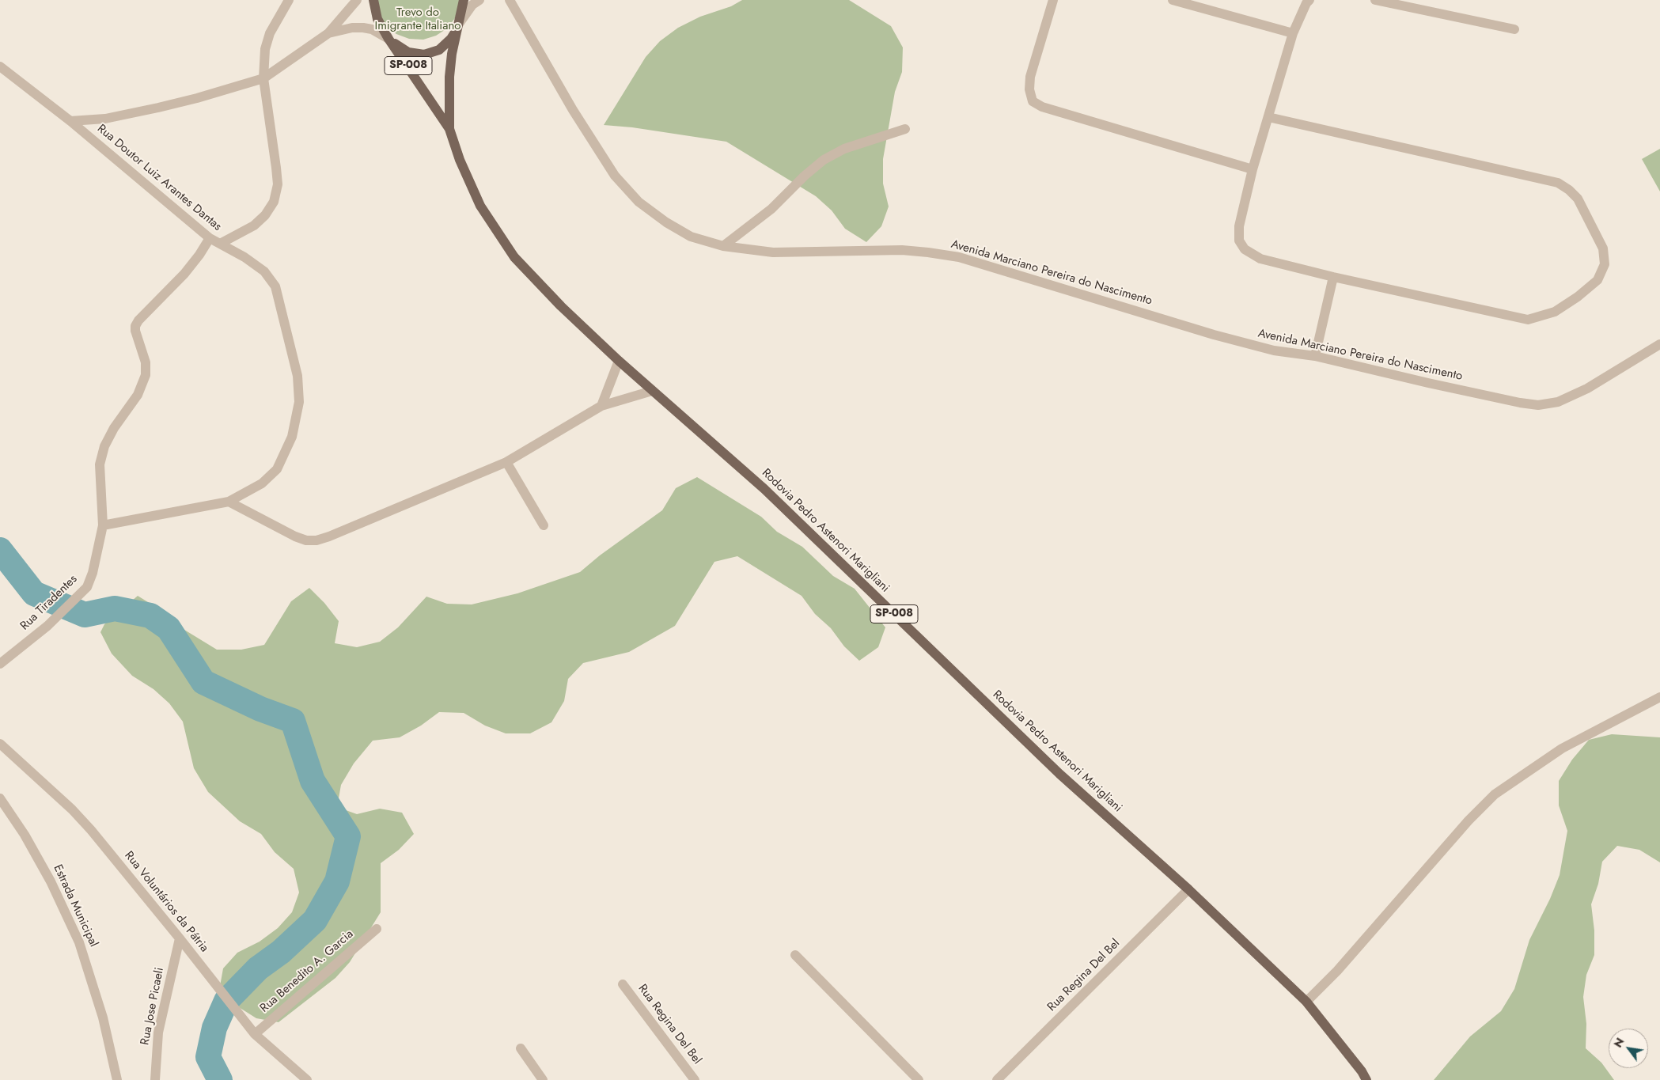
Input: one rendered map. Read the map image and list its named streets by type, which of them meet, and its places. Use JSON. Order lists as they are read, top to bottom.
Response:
{
  "streets": {
    "main road": ["SP-008", "Rodovia Pedro Astenori Marigliani"],
    "street": [
      "Rua Doutor Luiz Arantes Dantas",
      "Avenida Marciano Pereira do Nascimento",
      "Rua Tiradentes",
      "Rua Voluntários da Pátria",
      "Estrada Municipal",
      "Rua Benedito A. Garcia",
      "Rua Regina Del Bel",
      "Rua Jose Picaeli"
    ]
  },
  "crossings": [
    ["Rua Doutor Luiz Arantes Dantas", "Rua Tiradentes"],
    ["Rodovia Pedro Astenori Marigliani", "Rua Regina Del Bel"],
    ["Rua Voluntários da Pátria", "Rua Benedito A. Garcia"],
    ["Rua Voluntários da Pátria", "Rua Jose Picaeli"]
  ],
  "parks": ["Trevo do Imigrante Italiano"],
  "north": "top left"
}
